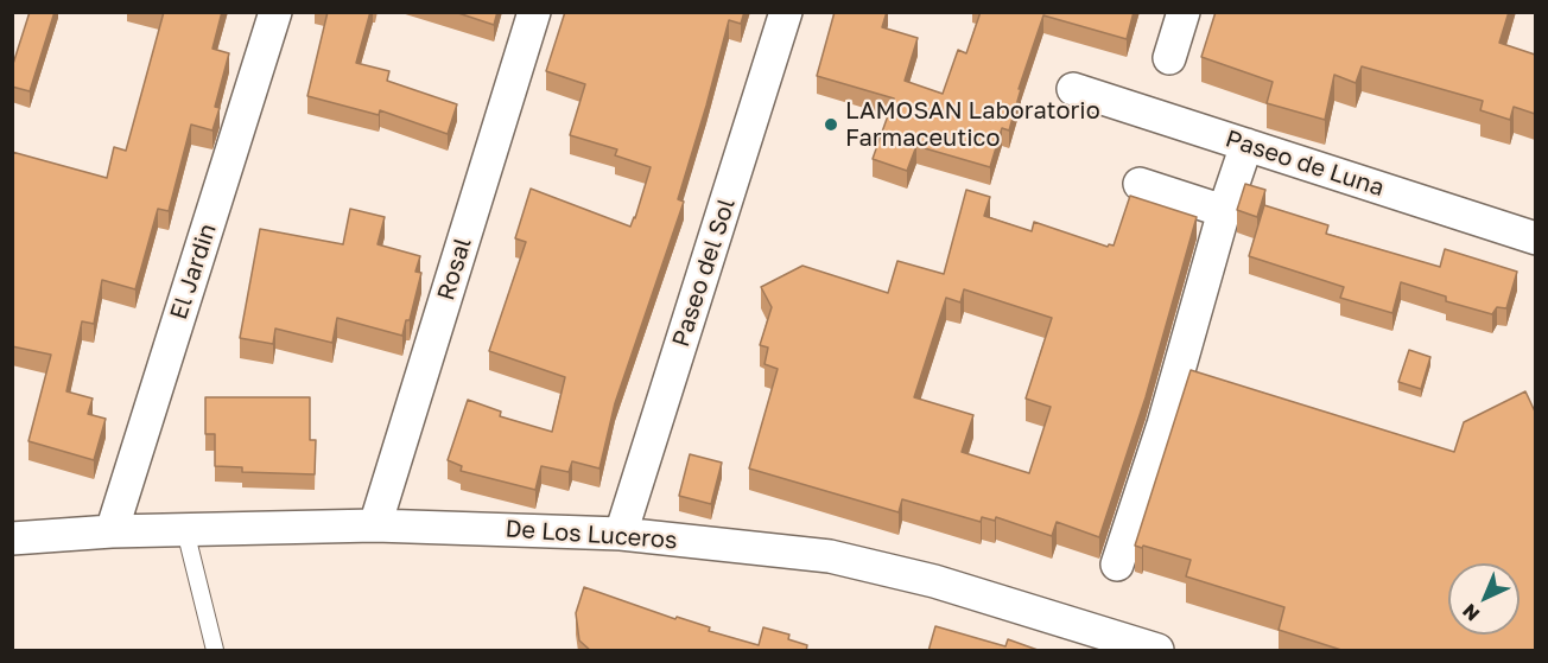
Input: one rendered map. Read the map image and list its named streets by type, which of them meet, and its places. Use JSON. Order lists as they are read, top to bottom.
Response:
{
  "streets": {
    "street": [
      "Paseo de Luna",
      "Rosal",
      "El Jardin",
      "Paseo del Sol",
      "De Los Luceros"
    ]
  },
  "crossings": [
    ["Rosal", "De Los Luceros"],
    ["El Jardin", "De Los Luceros"],
    ["Paseo del Sol", "De Los Luceros"]
  ],
  "places": ["LAMOSAN Laboratorio Farmaceutico"],
  "north": "bottom left"
}
